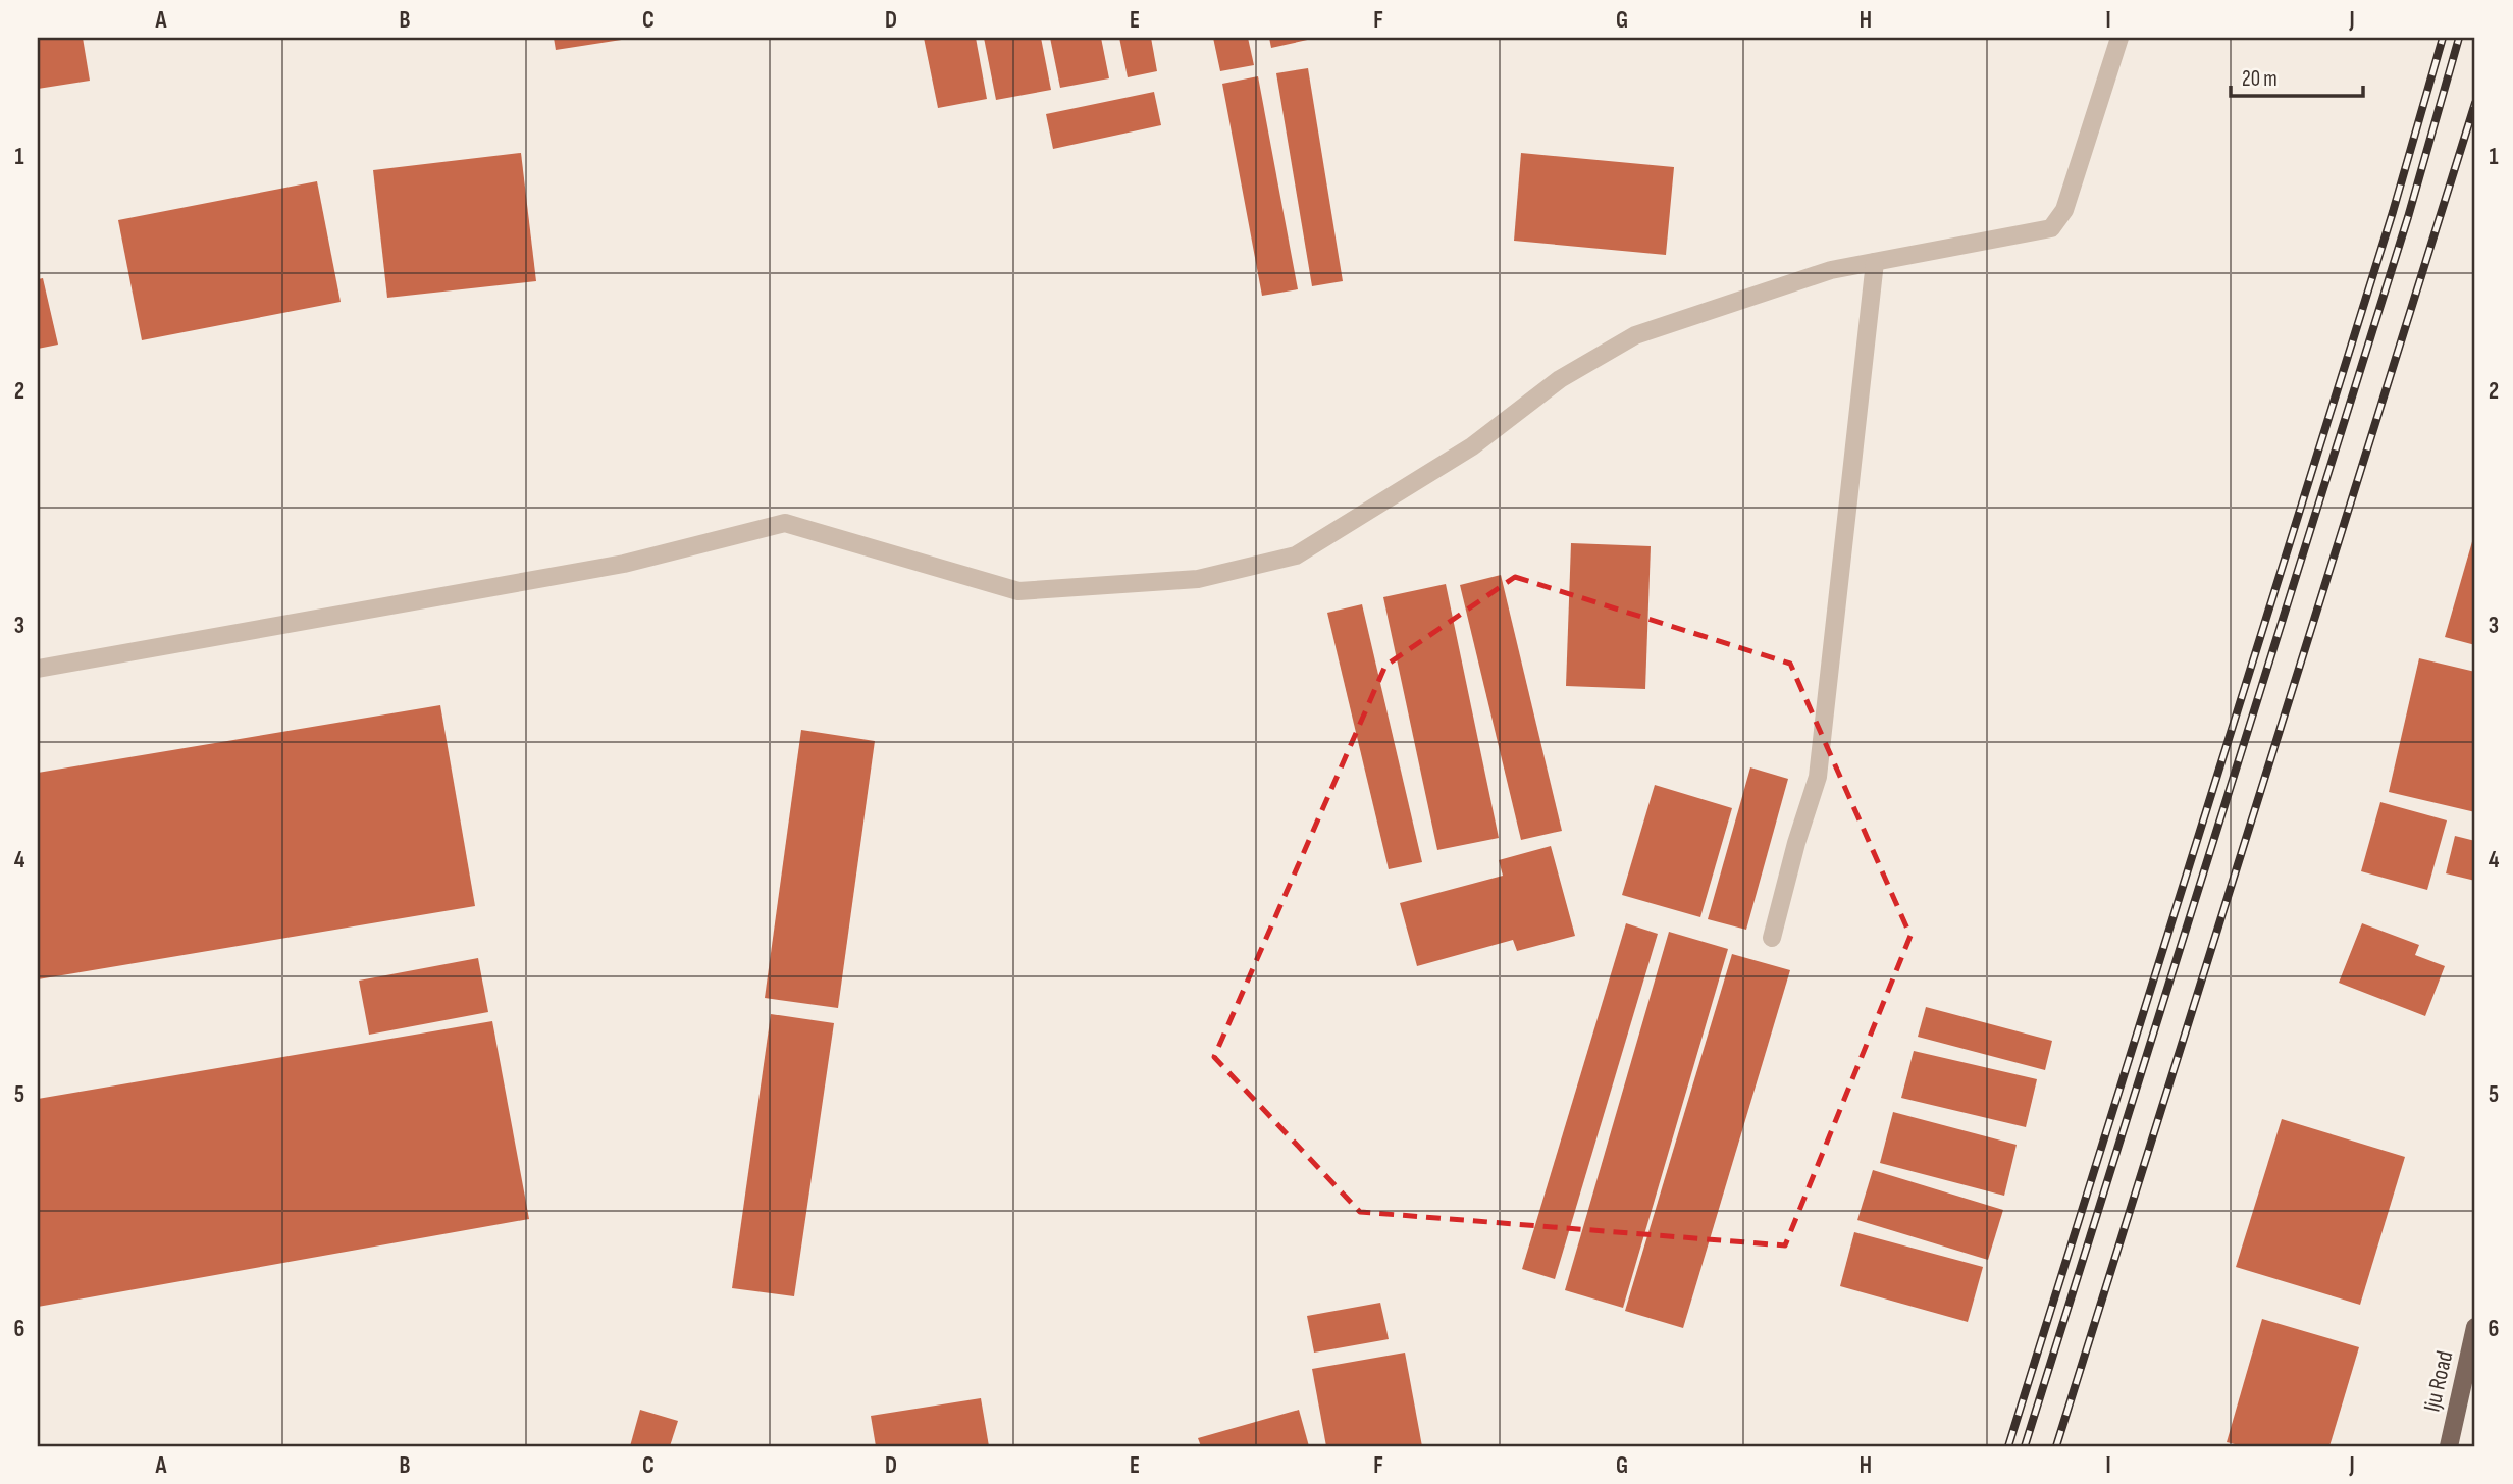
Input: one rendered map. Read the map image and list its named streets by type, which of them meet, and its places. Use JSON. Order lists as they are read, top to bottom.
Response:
{
  "streets": {
    "main road": ["Iju Road"]
  },
  "scale_bar": "20 m",
  "grid": {
    "columns": [
      "A",
      "B",
      "C",
      "D",
      "E",
      "F",
      "G",
      "H",
      "I",
      "J"
    ],
    "rows": [
      "1",
      "2",
      "3",
      "4",
      "5",
      "6"
    ]
  }
}
